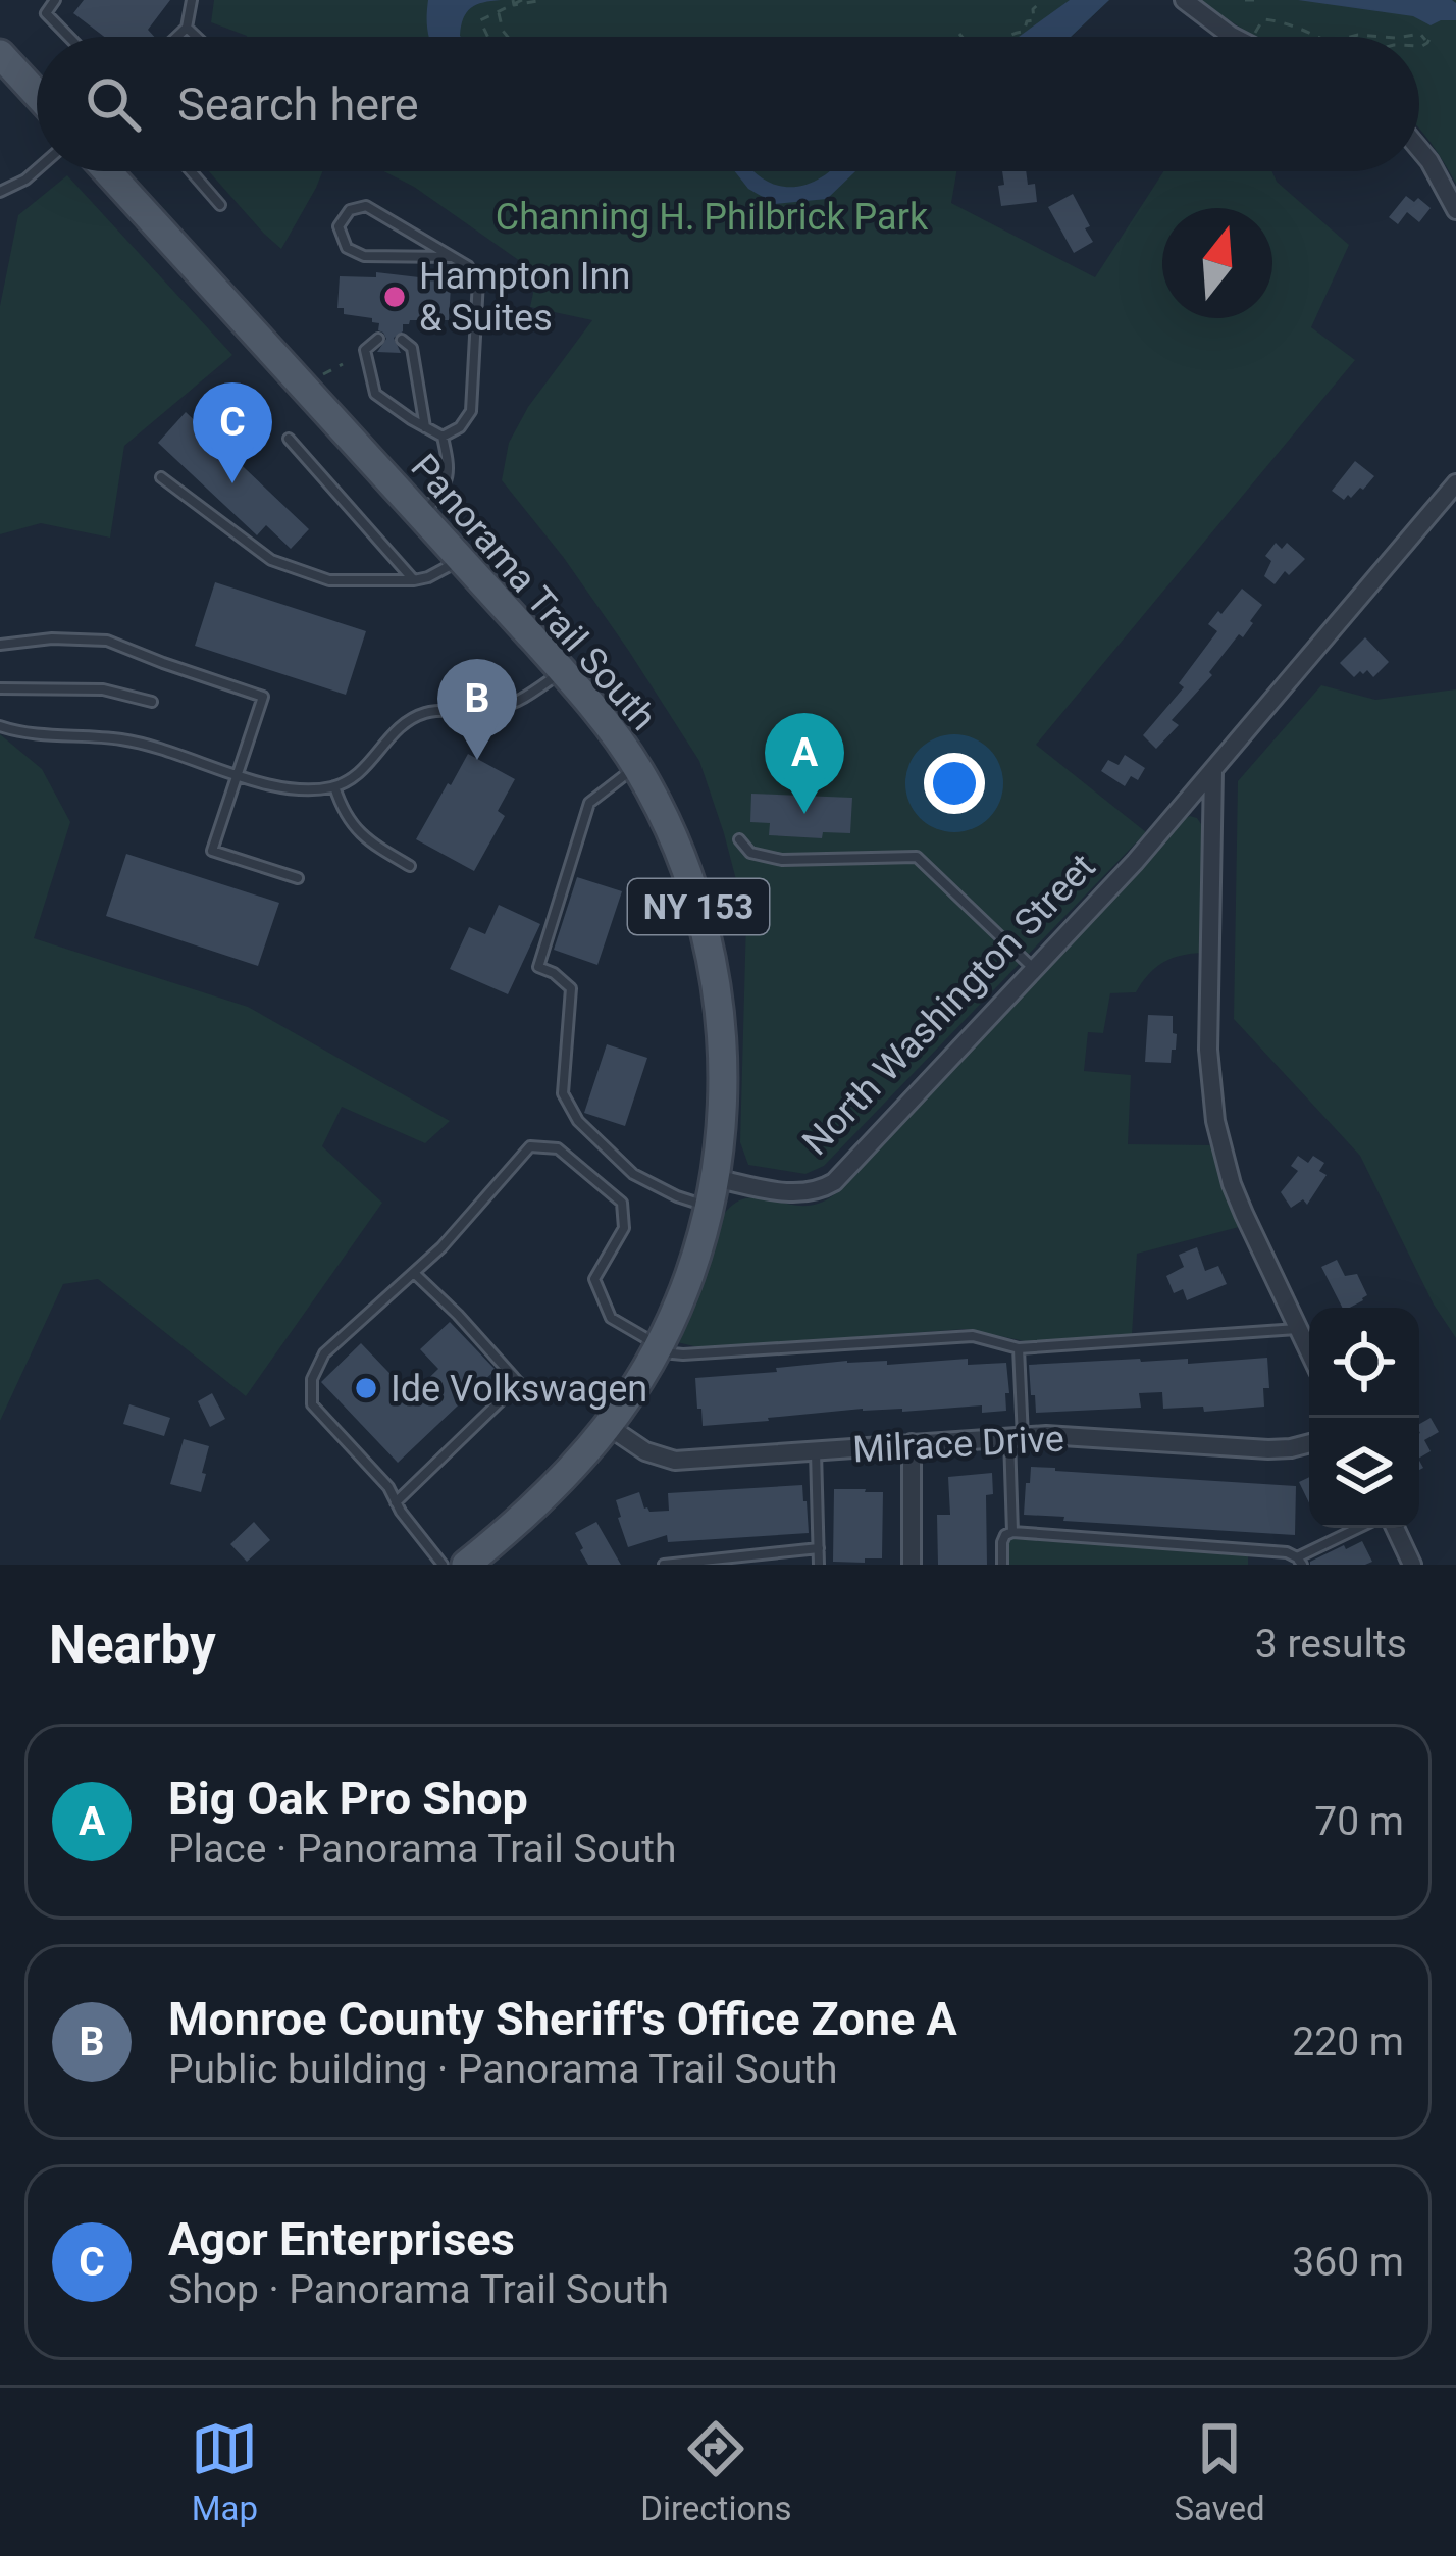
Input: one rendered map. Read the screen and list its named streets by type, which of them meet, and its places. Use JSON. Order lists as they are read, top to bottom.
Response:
{
  "streets": {
    "main road": ["Panorama Trail South", "NY 153"],
    "street": ["North Washington Street", "Milrace Drive"]
  },
  "crossings": [
    ["Panorama Trail South", "NY 153"],
    ["Panorama Trail South", "North Washington Street"],
    ["NY 153", "North Washington Street"],
    ["NY 153", "Milrace Drive"]
  ],
  "parks": ["Channing H. Philbrick Park"],
  "places": ["Hampton Inn & Suites", "Ide Volkswagen"],
  "north": "top",
  "page": {
    "search": "Search here",
    "pins": ["C", "B", "A"],
    "heading": ["Nearby", "3 results"],
    "list": [
      {
        "mark": "A",
        "name": "Big Oak Pro Shop",
        "note": "Place · Panorama Trail South",
        "value": "70 m"
      },
      {
        "mark": "B",
        "name": "Monroe County Sheriff's Office Zone A",
        "note": "Public building · Panorama Trail South",
        "value": "220 m"
      },
      {
        "mark": "C",
        "name": "Agor Enterprises",
        "note": "Shop · Panorama Trail South",
        "value": "360 m"
      }
    ],
    "nav": ["Map", "Directions", "Saved"]
  }
}
